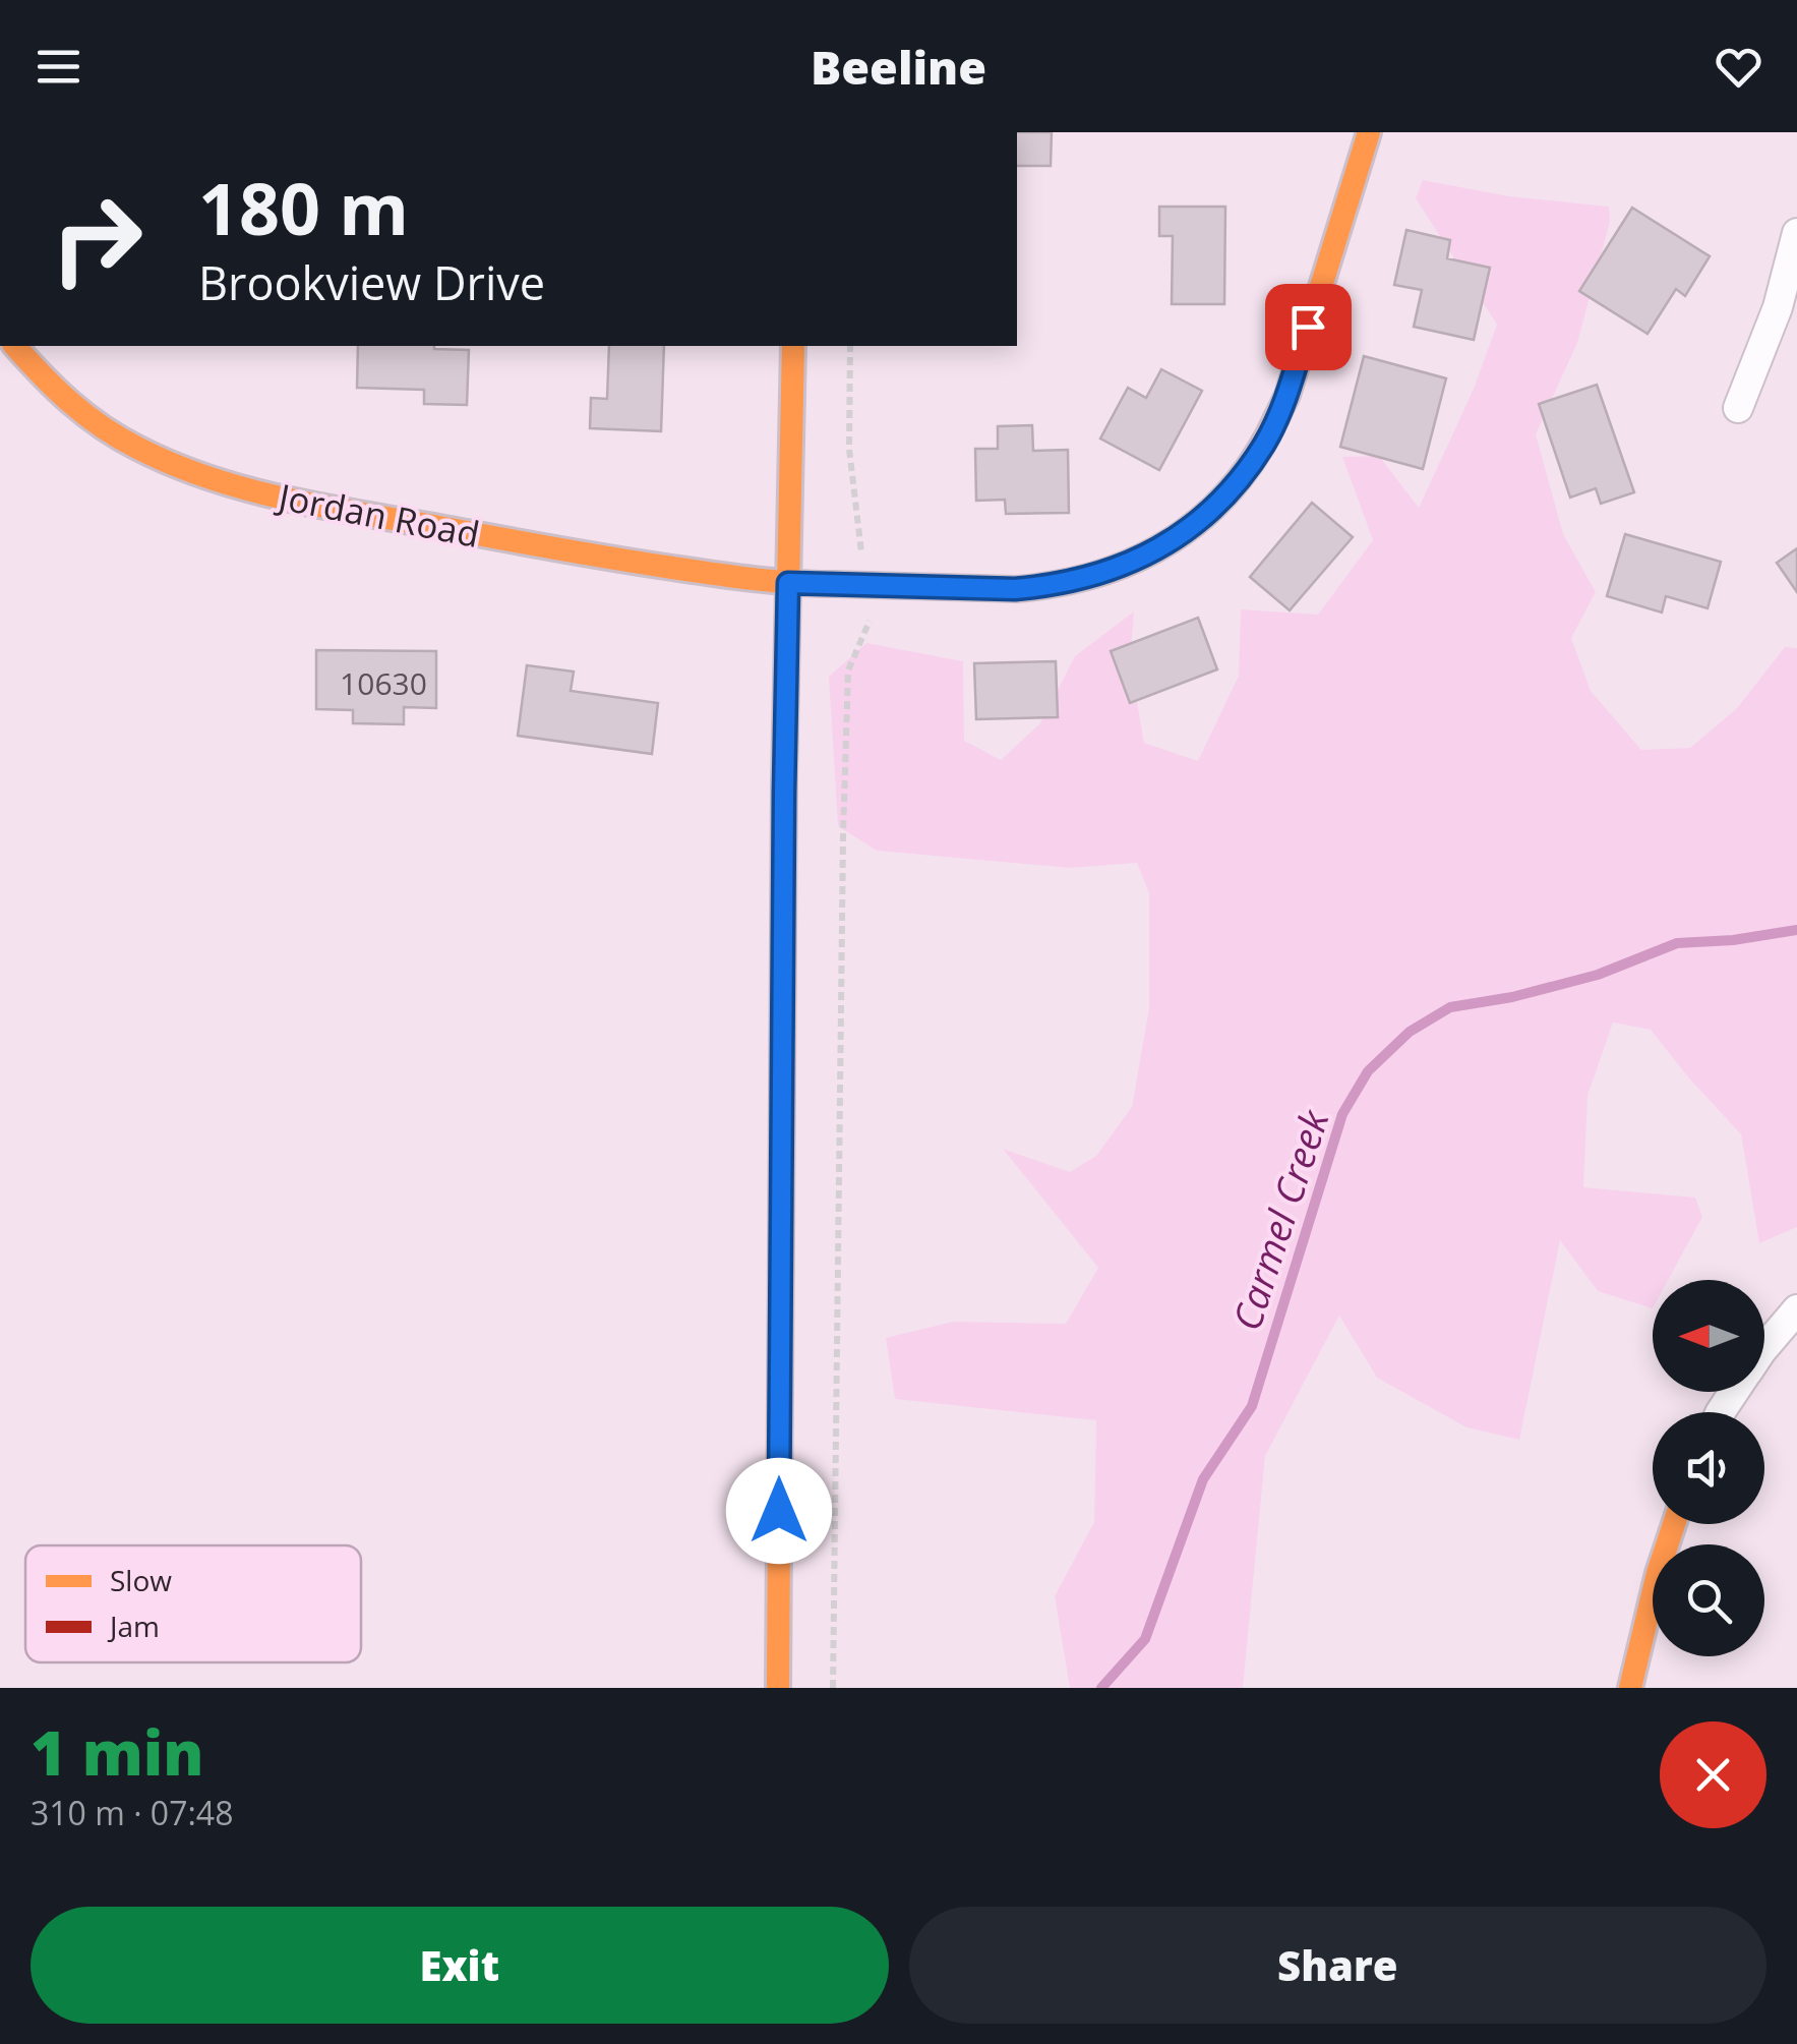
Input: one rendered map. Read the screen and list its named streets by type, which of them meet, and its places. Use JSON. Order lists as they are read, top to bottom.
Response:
{
  "streets": {
    "street": ["Jordan Road"]
  },
  "water": ["Carmel Creek"],
  "house_numbers": ["10630"],
  "legend": ["Slow", "Jam"],
  "north": "left",
  "page": {
    "header": "Beeline",
    "turn": ["180 m", "Brookview Drive"],
    "heading": ["1 min", "310 m · 07:48"],
    "buttons": ["Exit", "Share"]
  }
}
